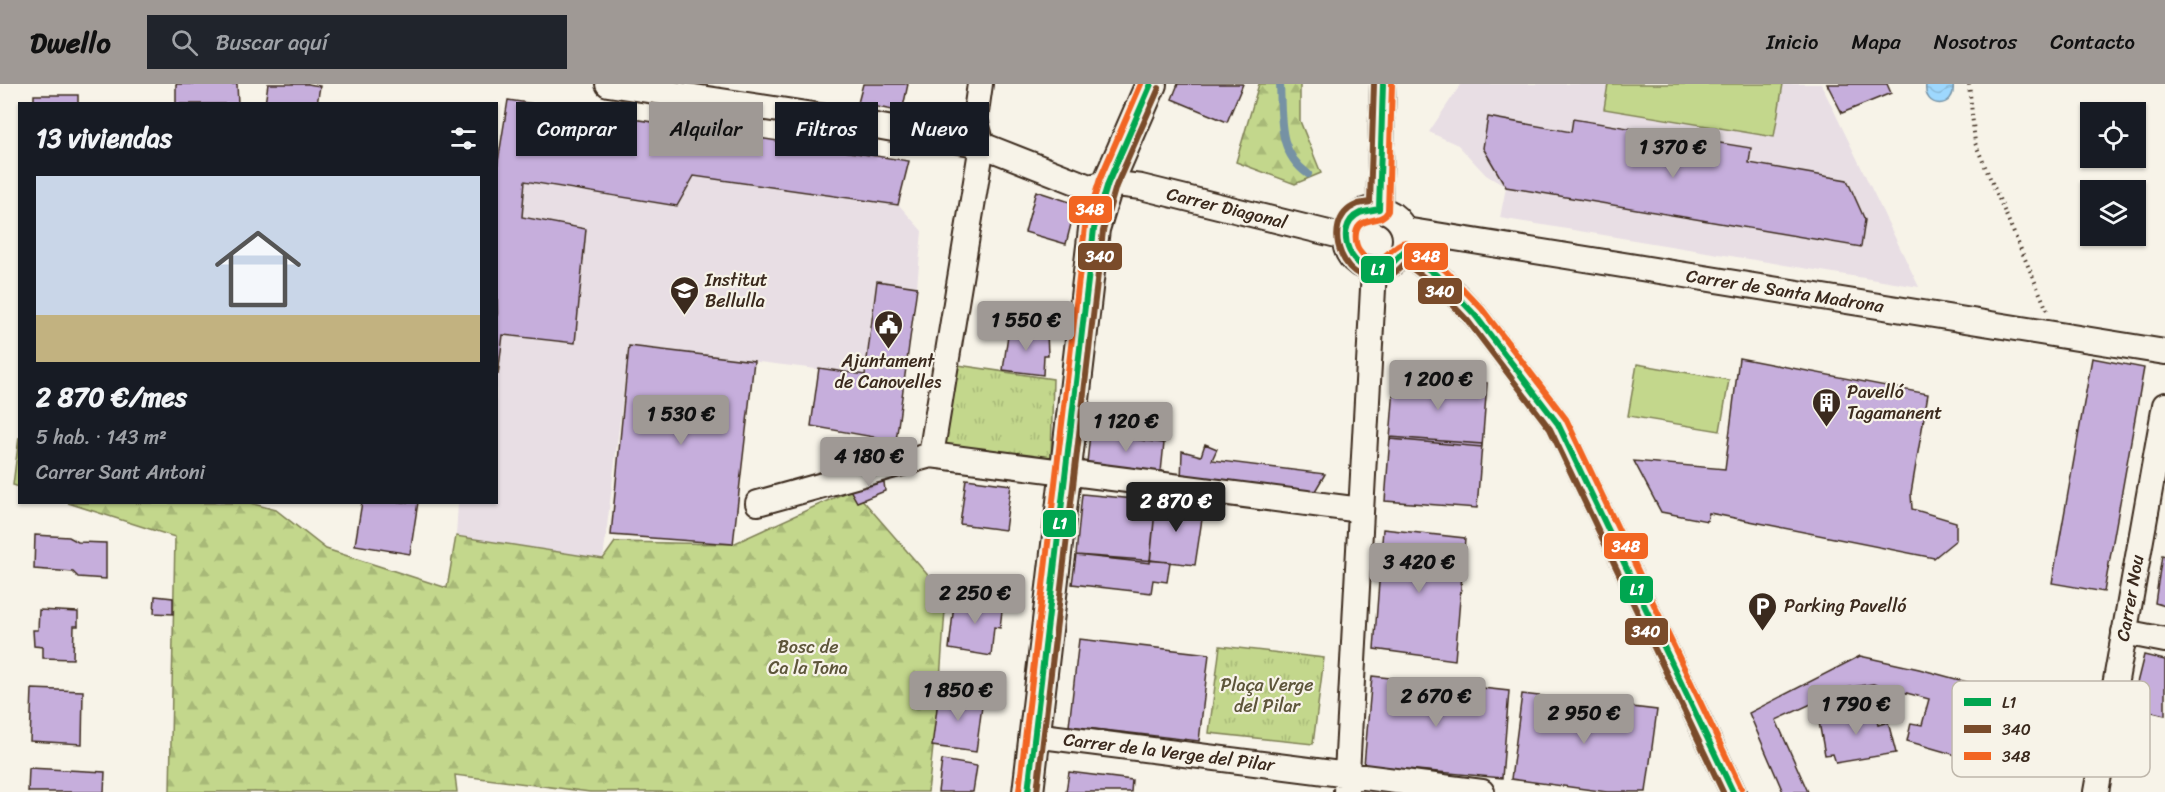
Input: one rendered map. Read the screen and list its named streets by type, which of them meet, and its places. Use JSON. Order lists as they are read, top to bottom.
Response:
{
  "streets": {
    "street": [
      "Carrer Diagonal",
      "Carrer de Santa Madrona",
      "Carrer Nou",
      "Carrer de la Verge del Pilar"
    ]
  },
  "crossings": [
    ["Carrer Diagonal", "Carrer de Santa Madrona"]
  ],
  "parks": ["Bosc de Ca la Tona", "Plaça Verge del Pilar"],
  "places": {
    "school or university": ["Institut Bellulla"],
    "public building": ["Ajuntament de Canovelles"],
    "building": ["Pavelló Tagamanent"],
    "parking": ["Parking Pavelló"]
  },
  "lines": ["transit line L1", "transit line 340", "transit line 348"],
  "legend": ["L1", "340", "348"],
  "page": {
    "header": "Dwello",
    "search": "Buscar aquí",
    "nav": [
      "Inicio",
      "Mapa",
      "Nosotros",
      "Contacto"
    ],
    "chip": [
      "Comprar",
      "Alquilar",
      "Filtros",
      "Nuevo"
    ],
    "heading": "13 viviendas",
    "price": [
      "1 370 €",
      "1 550 €",
      "1 200 €",
      "1 530 €",
      "1 120 €",
      "4 180 €",
      "2 870 €",
      "3 420 €",
      "2 250 €",
      "1 850 €",
      "2 670 €",
      "1 790 €",
      "2 950 €"
    ],
    "list": [
      {
        "name": "2 870 €/mes",
        "note": "5 hab. · 143 m² · Carrer Sant Antoni"
      }
    ]
  }
}
